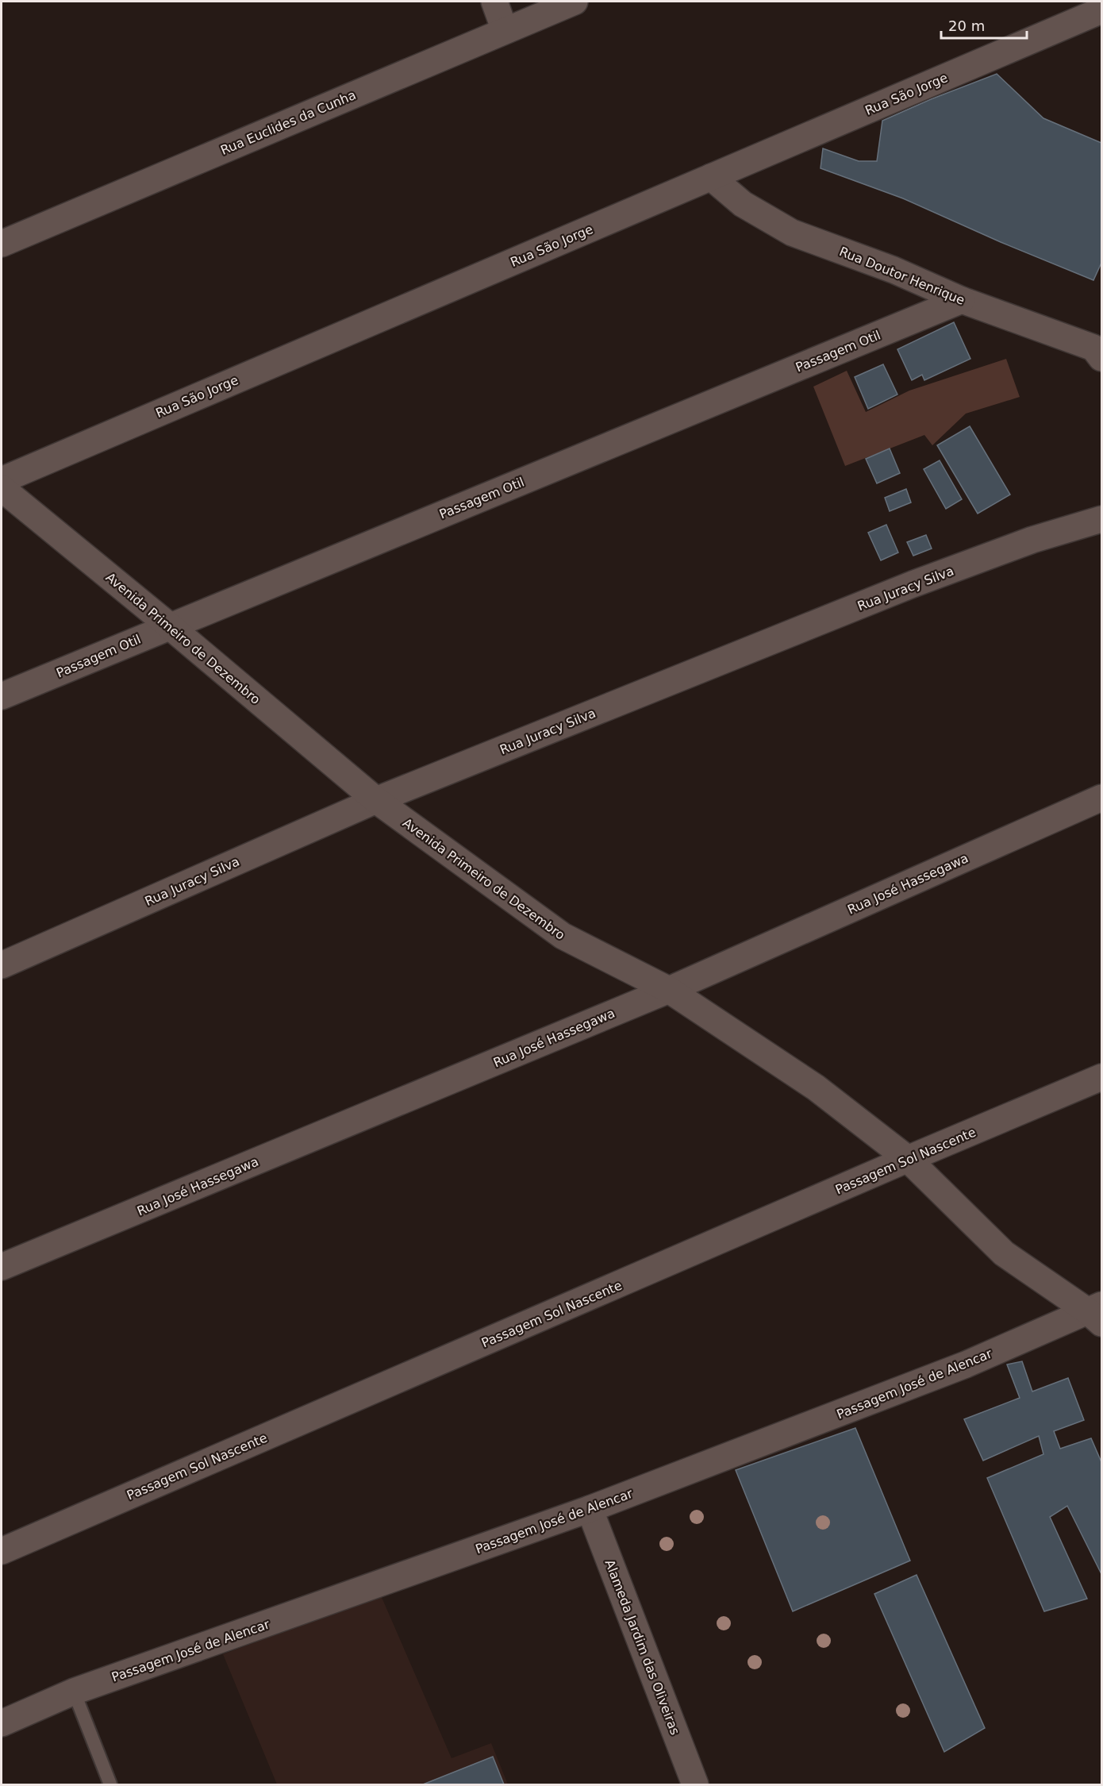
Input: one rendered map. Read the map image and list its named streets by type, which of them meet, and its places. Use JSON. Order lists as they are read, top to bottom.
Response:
{
  "streets": {
    "street": [
      "Rua São Jorge",
      "Rua Euclides da Cunha",
      "Rua Doutor Henrique",
      "Passagem Otil",
      "Rua Juracy Silva",
      "Avenida Primeiro de Dezembro",
      "Rua José Hassegawa",
      "Passagem Sol Nascente",
      "Passagem José de Alencar",
      "Alameda Jardim das Oliveiras"
    ]
  },
  "crossings": [
    ["Rua São Jorge", "Rua Doutor Henrique"],
    ["Rua Doutor Henrique", "Passagem Otil"],
    ["Passagem Otil", "Avenida Primeiro de Dezembro"],
    ["Rua Juracy Silva", "Avenida Primeiro de Dezembro"],
    ["Avenida Primeiro de Dezembro", "Rua José Hassegawa"],
    ["Avenida Primeiro de Dezembro", "Passagem Sol Nascente"],
    ["Avenida Primeiro de Dezembro", "Passagem José de Alencar"],
    ["Passagem José de Alencar", "Alameda Jardim das Oliveiras"]
  ],
  "scale_bar": "20 m"
}
